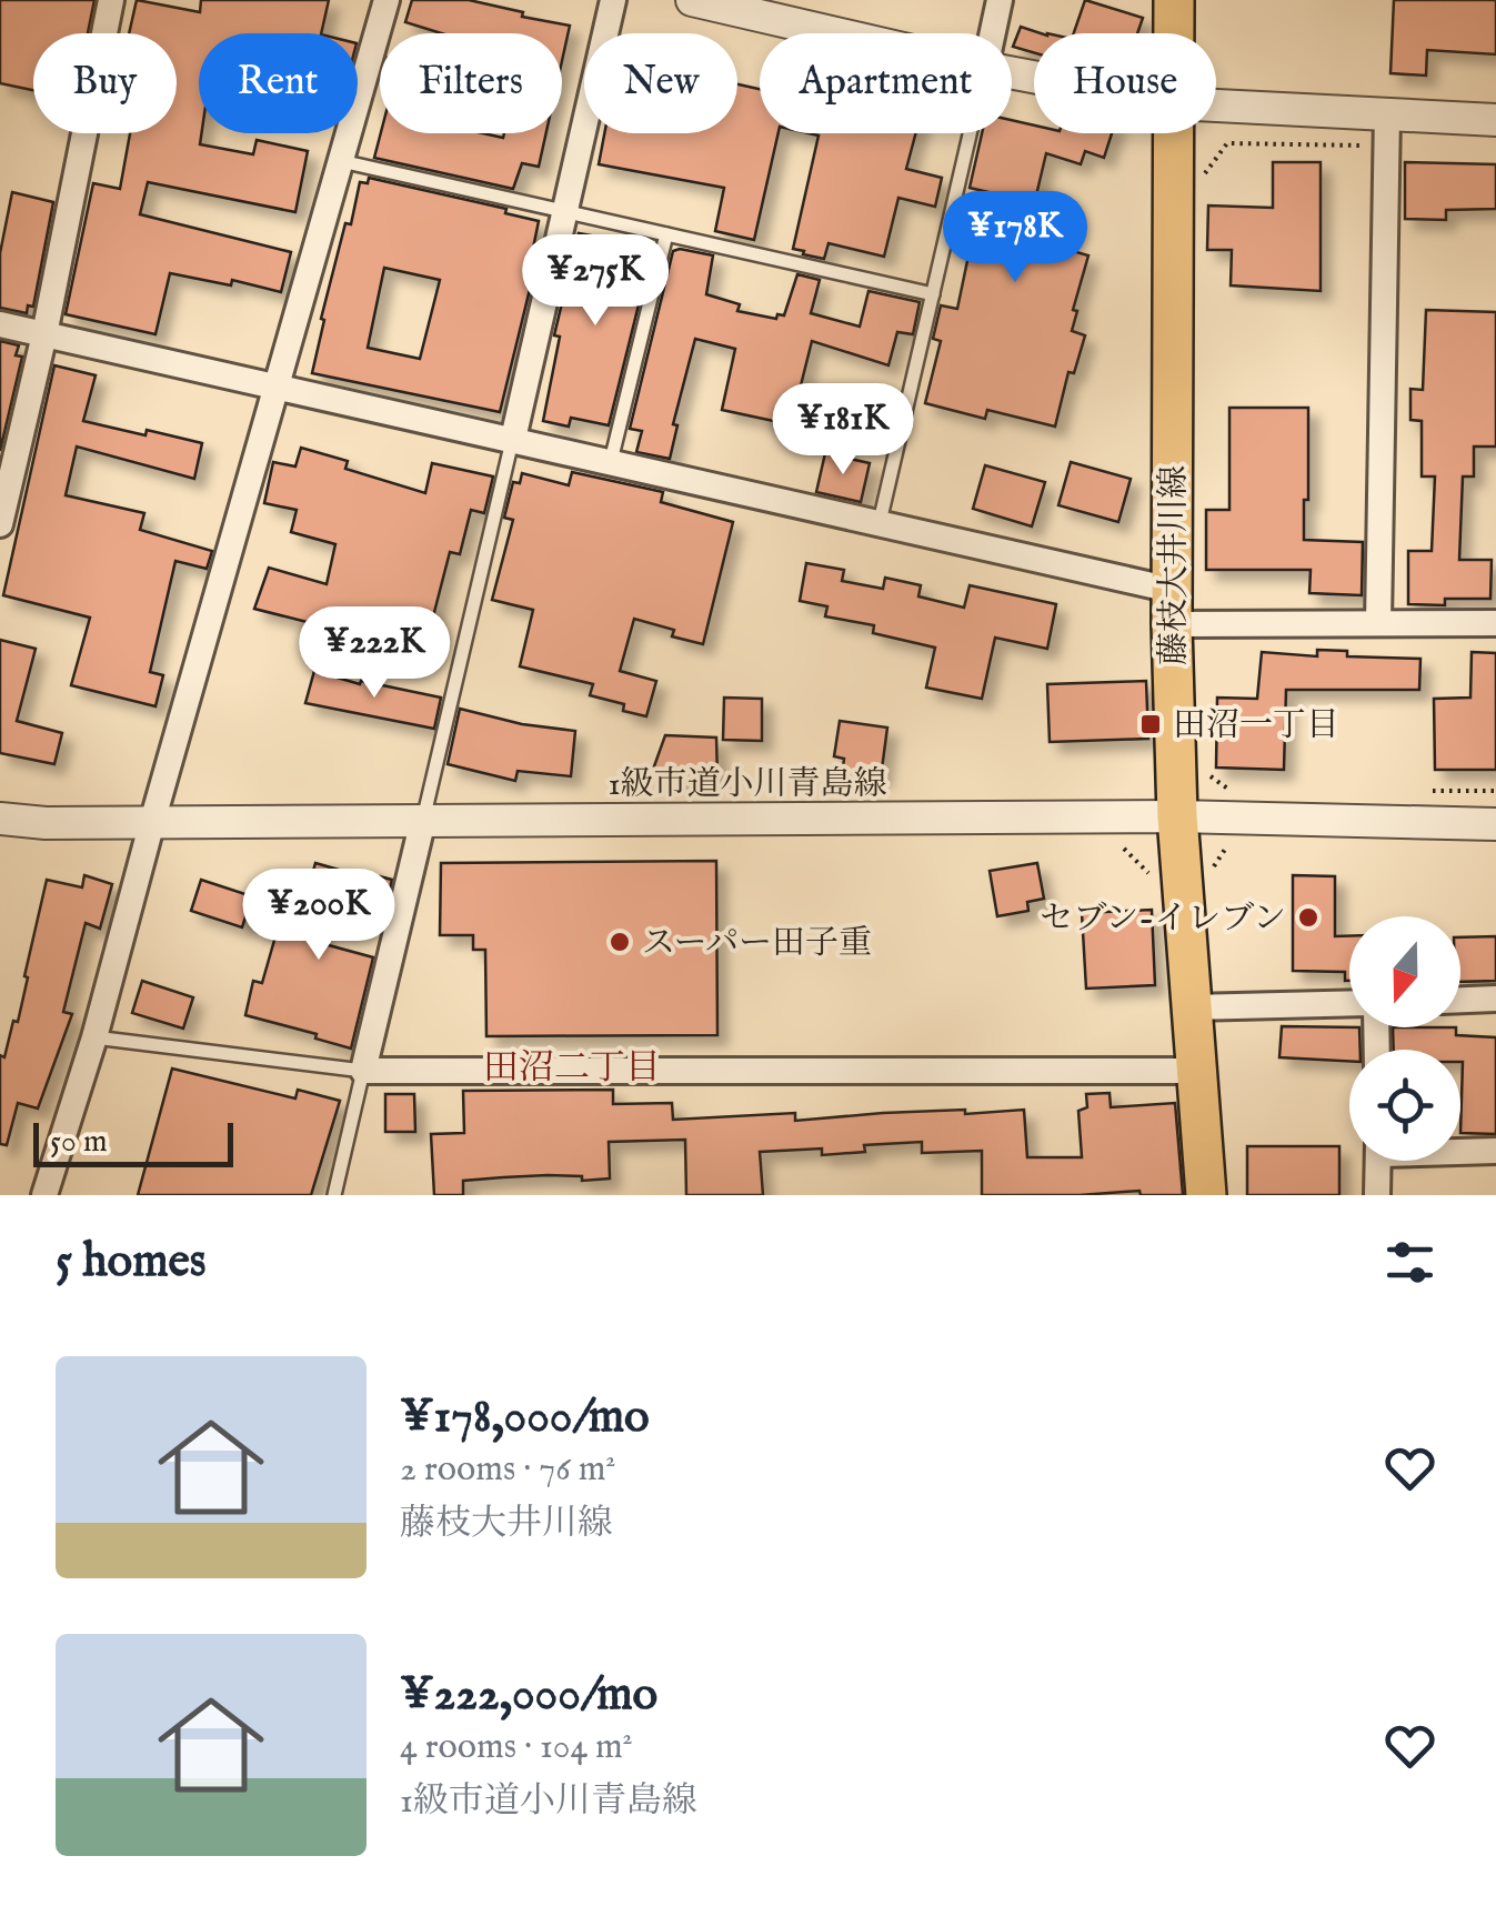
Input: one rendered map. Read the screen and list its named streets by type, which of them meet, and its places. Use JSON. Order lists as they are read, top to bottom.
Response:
{
  "streets": {
    "main road": ["藤枝大井川線"],
    "street": ["1級市道小川青島線"]
  },
  "crossings": [
    ["藤枝大井川線", "1級市道小川青島線"]
  ],
  "districts": ["田沼二丁目"],
  "places": {
    "transit": ["田沼一丁目"],
    "other": ["セブン-イレブン", "スーパー田子重"]
  },
  "scale_bar": "50 m",
  "north": "bottom",
  "page": {
    "chip": [
      "Buy",
      "Rent",
      "Filters",
      "New",
      "Apartment",
      "House"
    ],
    "price": [
      "¥178K",
      "¥275K",
      "¥181K",
      "¥222K",
      "¥200K"
    ],
    "scale": "50 m",
    "heading": "5 homes",
    "list": [
      {
        "name": "¥178,000/mo",
        "note": "2 rooms · 76 m² · 藤枝大井川線"
      },
      {
        "name": "¥222,000/mo",
        "note": "4 rooms · 104 m² · 1級市道小川青島線"
      }
    ]
  }
}
